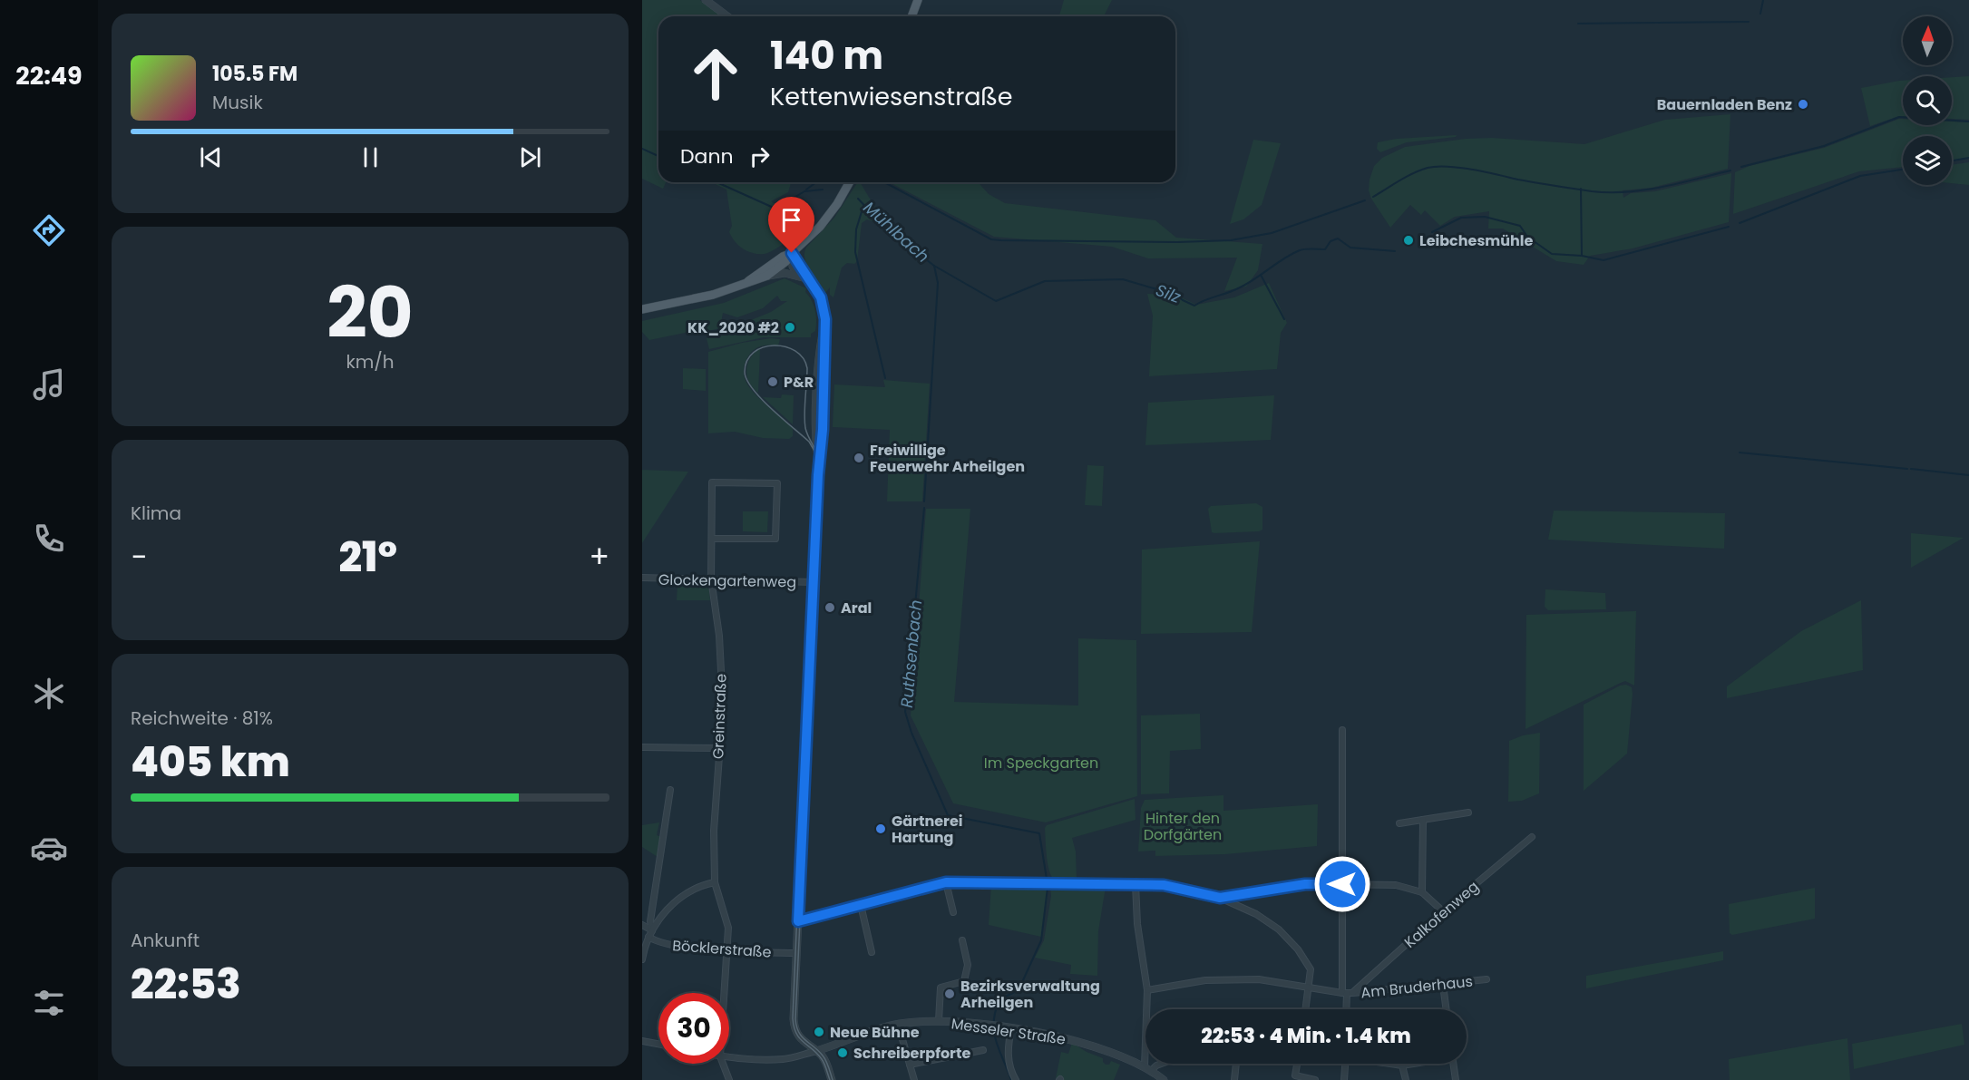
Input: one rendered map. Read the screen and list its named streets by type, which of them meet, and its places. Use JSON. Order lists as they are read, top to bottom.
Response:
{
  "streets": {
    "street": [
      "Glockengartenweg",
      "Greinstraße",
      "Kalkofenweg",
      "Böcklerstraße",
      "Am Bruderhaus",
      "Messeler Straße"
    ]
  },
  "crossings": [
    ["Glockengartenweg", "Greinstraße"],
    ["Greinstraße", "Böcklerstraße"],
    ["Kalkofenweg", "Am Bruderhaus"]
  ],
  "water": ["Mühlbach", "Silz", "Ruthsenbach"],
  "parks": ["Im Speckgarten", "Hinter den Dorfgärten"],
  "places": [
    "Bauernladen Benz",
    "Leibchesmühle",
    "KK_2020 #2",
    "P&R",
    "Freiwillige Feuerwehr Arheilgen",
    "Aral",
    "Gärtnerei Hartung",
    "Bezirksverwaltung Arheilgen",
    "Neue Bühne",
    "Schreiberpforte"
  ],
  "north": "top",
  "page": {
    "tabs": "22:49",
    "turn": ["140 m", "Kettenwiesenstraße"],
    "song": ["105.5 FM", "Musik"],
    "then": "Dann",
    "tile": [
      ["20", "km/h"],
      "Klima",
      ["Reichweite · 81%", "405 km"],
      ["Ankunft", "22:53"]
    ],
    "heat": ["−", "21°", "+"],
    "limit": "30",
    "trip": "22:53 · 4 Min. · 1.4 km"
  }
}
